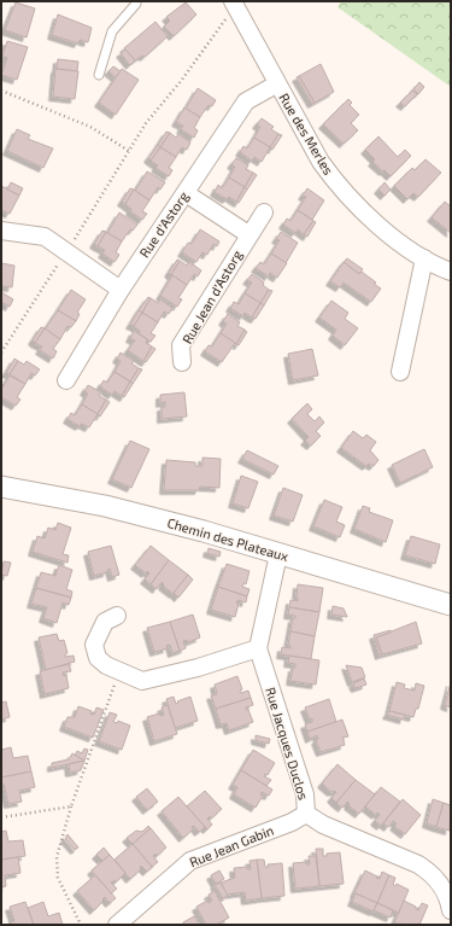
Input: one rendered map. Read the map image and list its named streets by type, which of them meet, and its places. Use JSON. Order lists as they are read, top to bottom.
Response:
{
  "streets": {
    "street": [
      "Rue des Merles",
      "Rue d'Astorg",
      "Rue Jean d'Astorg",
      "Chemin des Plateaux",
      "Rue Jacques Duclos",
      "Rue Jean Gabin"
    ]
  },
  "crossings": [
    ["Rue des Merles", "Rue d'Astorg"],
    ["Rue d'Astorg", "Rue Jean d'Astorg"],
    ["Chemin des Plateaux", "Rue Jacques Duclos"],
    ["Rue Jacques Duclos", "Rue Jean Gabin"]
  ]
}
